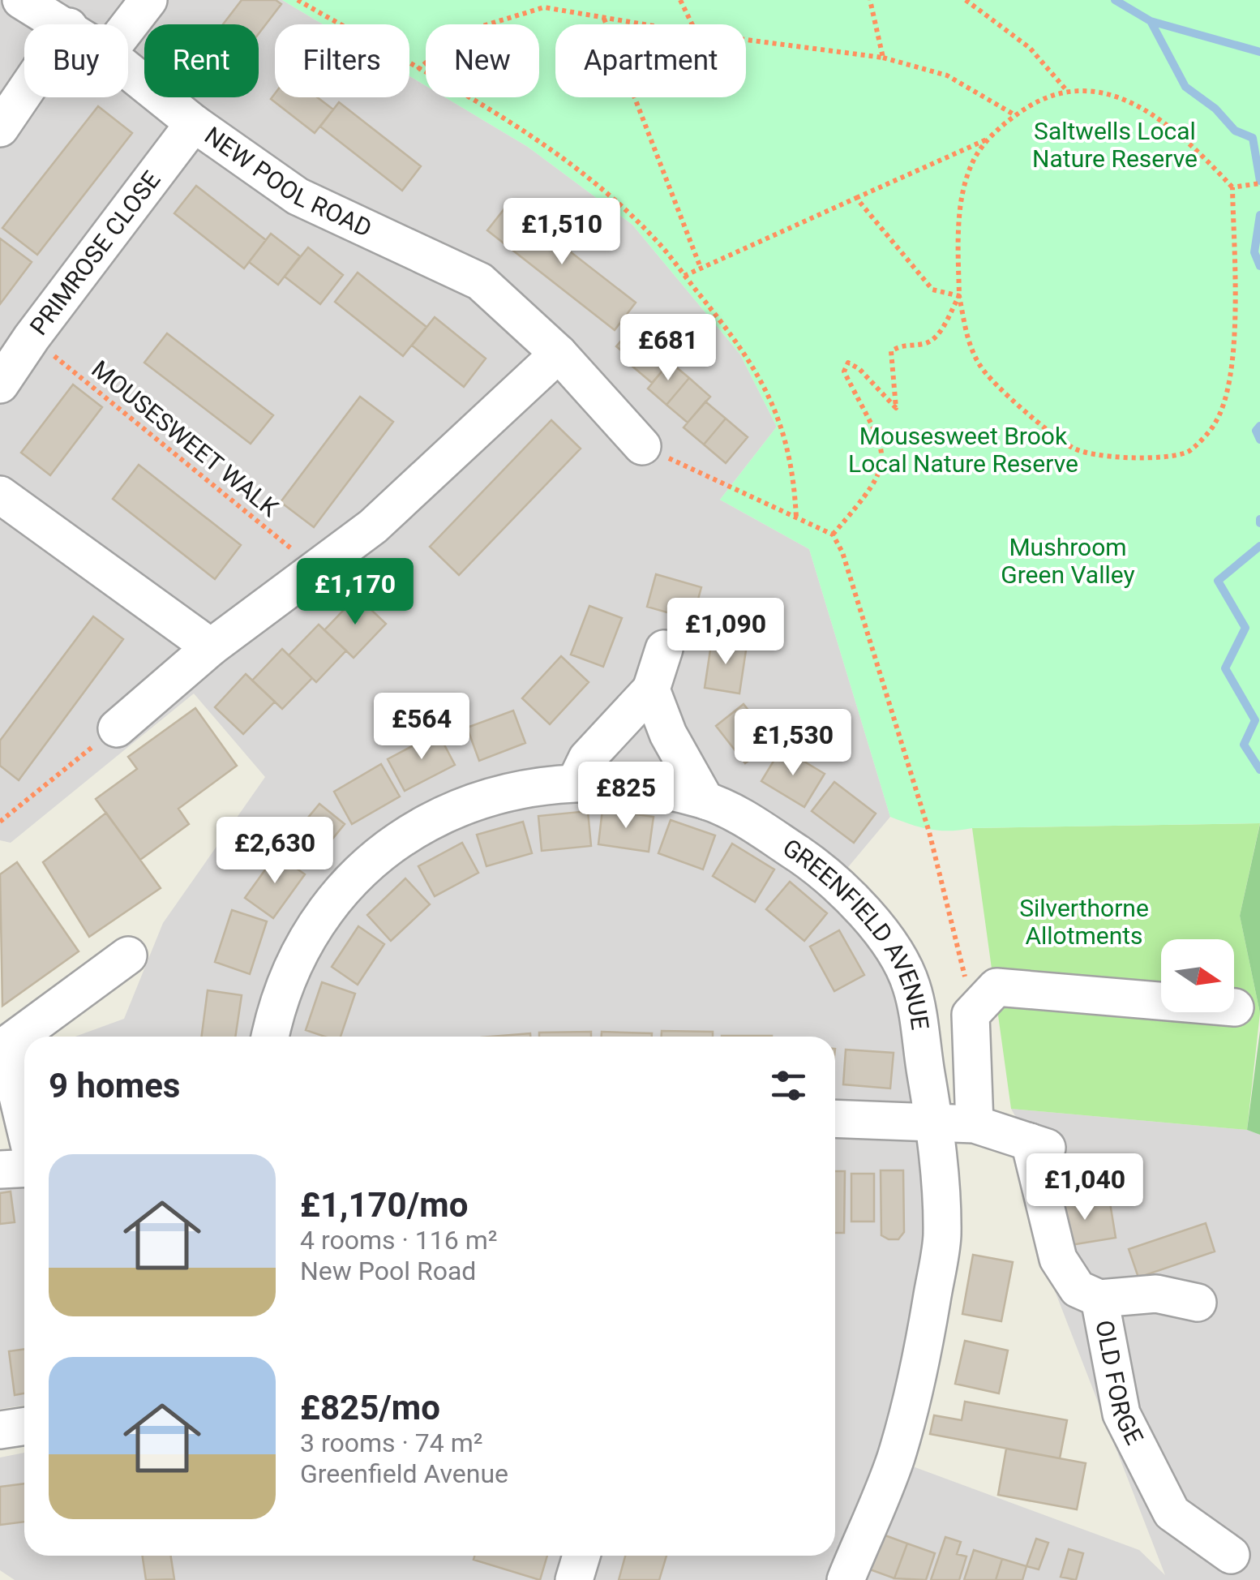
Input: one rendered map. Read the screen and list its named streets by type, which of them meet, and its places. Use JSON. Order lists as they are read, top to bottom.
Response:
{
  "streets": {
    "street": [
      "NEW POOL ROAD",
      "PRIMROSE CLOSE",
      "GREENFIELD AVENUE",
      "OLD FORGE"
    ],
    "path": ["MOUSESWEET WALK"]
  },
  "crossings": [
    ["NEW POOL ROAD", "PRIMROSE CLOSE"],
    ["PRIMROSE CLOSE", "MOUSESWEET WALK"],
    ["GREENFIELD AVENUE", "OLD FORGE"]
  ],
  "parks": [
    "Saltwells Local Nature Reserve",
    "Mousesweet Brook Local Nature Reserve",
    "Mushroom Green Valley",
    "Silverthorne Allotments"
  ],
  "north": "right",
  "page": {
    "chip": [
      "Buy",
      "Rent",
      "Filters",
      "New",
      "Apartment"
    ],
    "price": [
      "£1,510",
      "£681",
      "£1,170",
      "£1,090",
      "£564",
      "£1,530",
      "£825",
      "£2,630",
      "£1,040"
    ],
    "heading": "9 homes",
    "list": [
      {
        "name": "£1,170/mo",
        "note": "4 rooms · 116 m² · New Pool Road"
      },
      {
        "name": "£825/mo",
        "note": "3 rooms · 74 m² · Greenfield Avenue"
      }
    ]
  }
}
